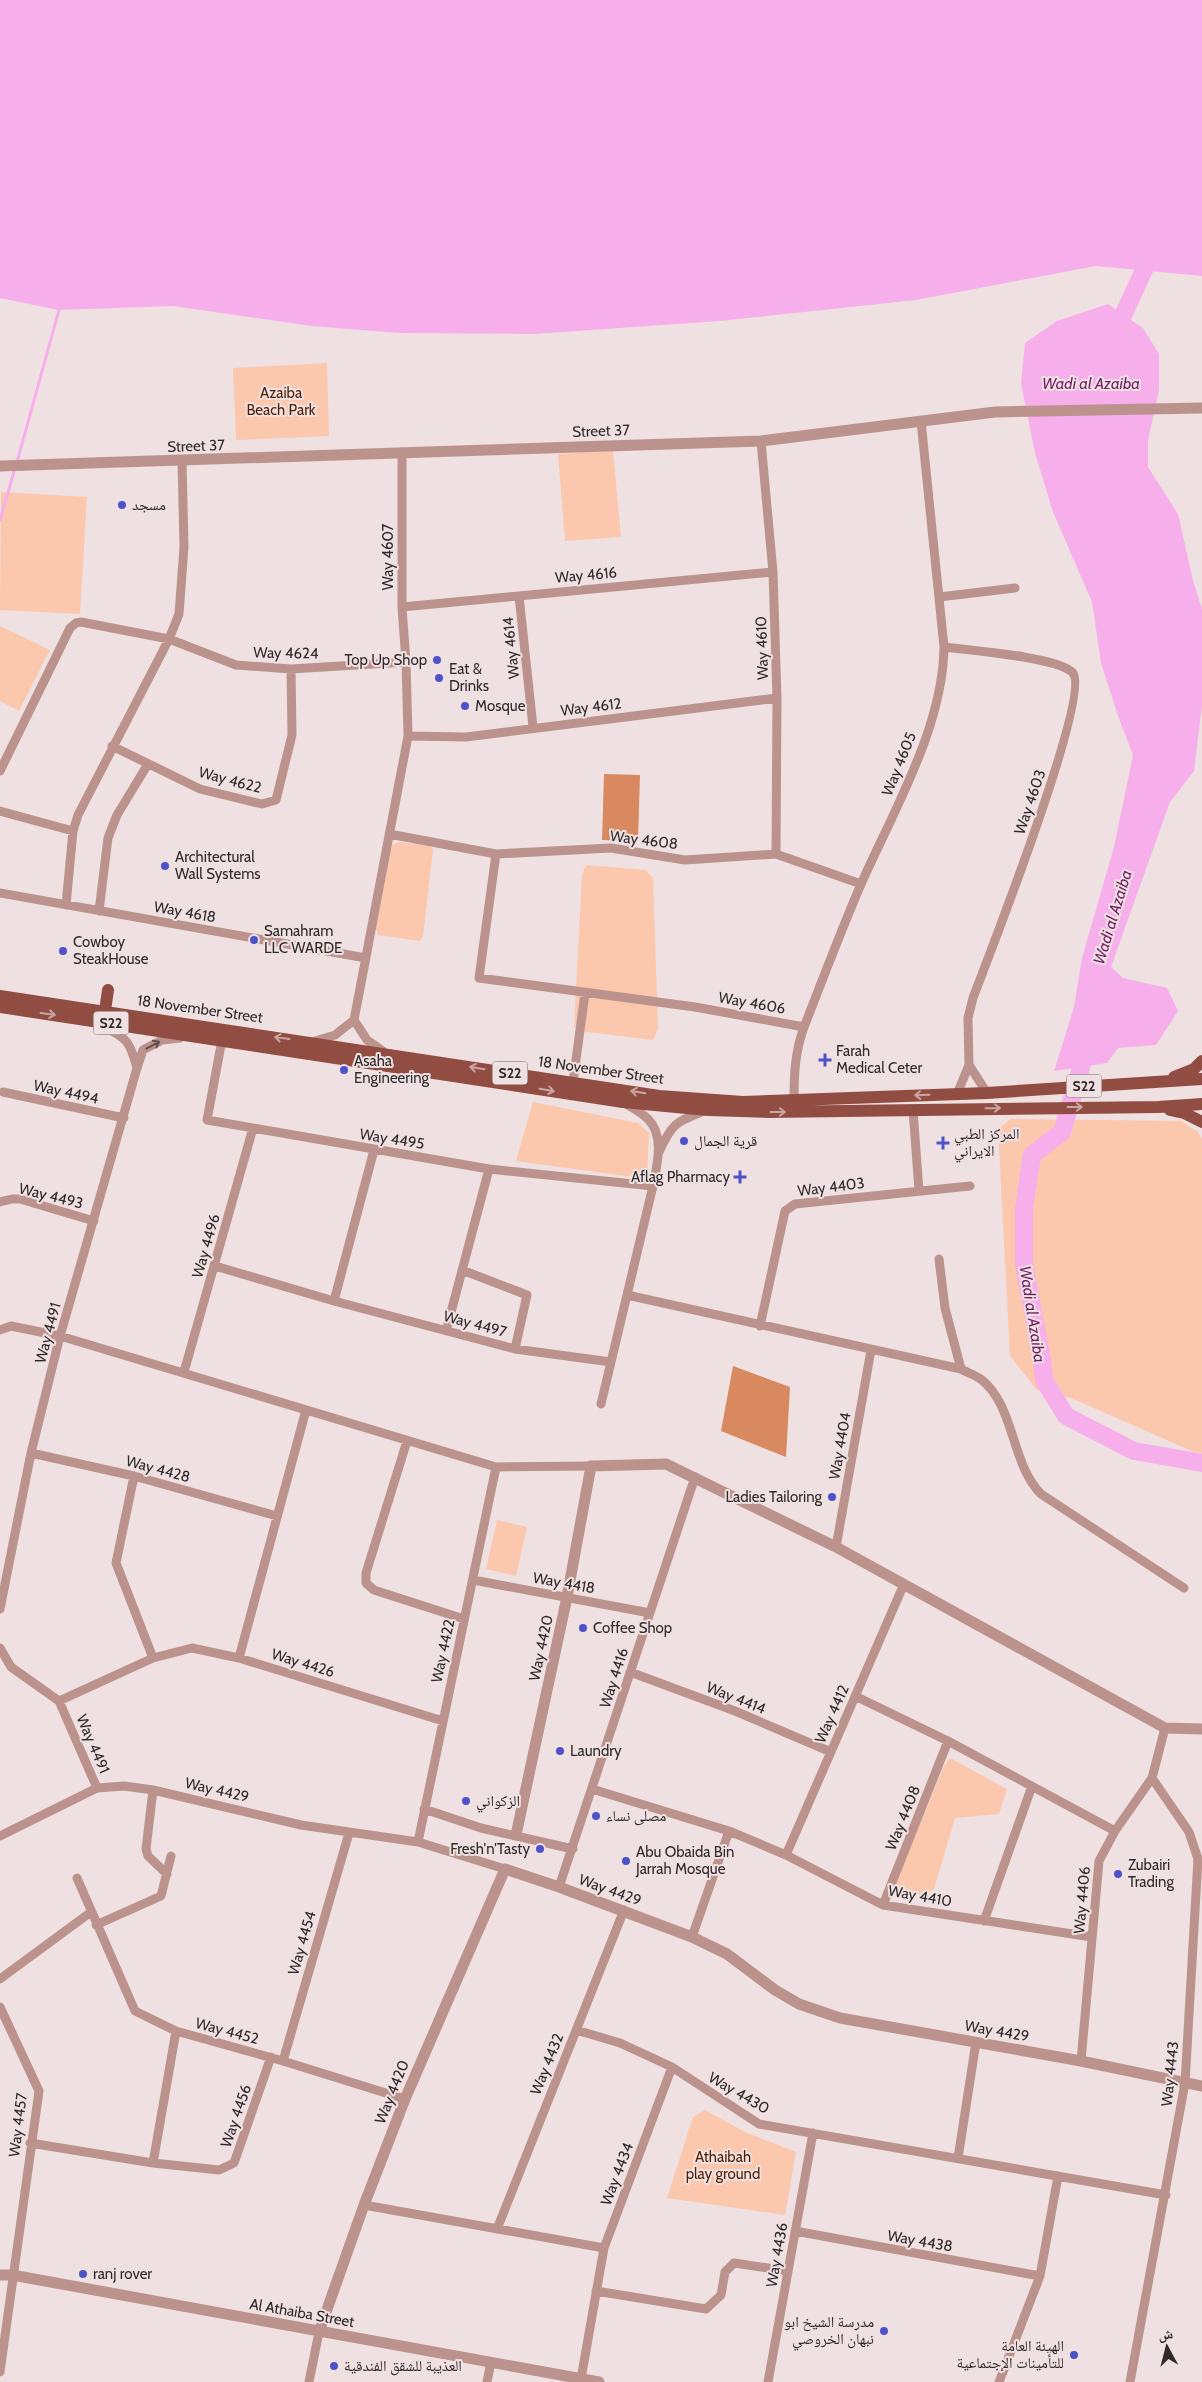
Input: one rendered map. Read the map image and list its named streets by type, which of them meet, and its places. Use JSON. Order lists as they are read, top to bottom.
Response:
{
  "streets": {
    "main road": ["18 November Street", "S22"],
    "street": [
      "Street 37",
      "Way 4607",
      "Way 4616",
      "Way 4614",
      "Way 4610",
      "Way 4624",
      "Way 4612",
      "Way 4605",
      "Way 4622",
      "Way 4603",
      "Way 4608",
      "Way 4618",
      "Way 4606",
      "Way 4494",
      "Way 4495",
      "Way 4403",
      "Way 4493",
      "Way 4496",
      "Way 4497",
      "Way 4491",
      "Way 4404",
      "Way 4428",
      "Way 4418",
      "Way 4420",
      "Way 4422",
      "Way 4426",
      "Way 4416",
      "Way 4414",
      "Way 4412",
      "Way 4429",
      "Way 4408",
      "Way 4410",
      "Way 4406",
      "Way 4454",
      "Way 4452",
      "Way 4432",
      "Way 4443",
      "Way 4430",
      "Way 4456",
      "Way 4457",
      "Way 4434",
      "Way 4438",
      "Way 4436",
      "Al Athaiba Street"
    ]
  },
  "crossings": [
    ["Street 37", "Way 4607"],
    ["Street 37", "Way 4610"],
    ["Street 37", "Way 4605"],
    ["Way 4607", "Way 4616"],
    ["Way 4607", "Way 4624"],
    ["Way 4616", "Way 4614"],
    ["Way 4616", "Way 4610"],
    ["Way 4614", "Way 4612"],
    ["Way 4610", "Way 4612"],
    ["Way 4610", "Way 4608"],
    ["Way 4624", "Way 4622"],
    ["Way 4605", "Way 4603"],
    ["Way 4605", "Way 4608"],
    ["Way 4605", "Way 4606"],
    ["Way 4605", "18 November Street"],
    ["Way 4603", "18 November Street"],
    ["Way 4608", "Way 4606"],
    ["18 November Street", "Way 4495"],
    ["18 November Street", "Way 4491"],
    ["Way 4494", "Way 4491"],
    ["Way 4495", "Way 4496"],
    ["Way 4493", "Way 4491"],
    ["Way 4496", "Way 4497"],
    ["Way 4491", "Way 4428"],
    ["Way 4491", "Way 4426"],
    ["Way 4491", "Way 4429"],
    ["Way 4418", "Way 4420"],
    ["Way 4418", "Way 4422"],
    ["Way 4418", "Way 4416"],
    ["Way 4420", "Way 4429"],
    ["Way 4420", "Way 4452"],
    ["Way 4420", "Al Athaiba Street"],
    ["Way 4422", "Way 4426"],
    ["Way 4422", "Way 4429"],
    ["Way 4416", "Way 4414"],
    ["Way 4416", "Way 4429"],
    ["Way 4416", "Way 4410"],
    ["Way 4414", "Way 4412"],
    ["Way 4412", "Way 4410"],
    ["Way 4429", "Way 4406"],
    ["Way 4429", "Way 4454"],
    ["Way 4429", "Way 4432"],
    ["Way 4429", "Way 4443"],
    ["Way 4408", "Way 4410"],
    ["Way 4410", "Way 4406"],
    ["Way 4406", "Way 4443"],
    ["Way 4454", "Way 4452"],
    ["Way 4452", "Way 4456"],
    ["Way 4432", "Way 4430"],
    ["Way 4443", "Way 4430"],
    ["Way 4430", "Way 4434"],
    ["Way 4430", "Way 4436"],
    ["Way 4456", "Way 4457"],
    ["Way 4457", "Al Athaiba Street"],
    ["Way 4434", "Al Athaiba Street"],
    ["Way 4438", "Way 4436"]
  ],
  "water": ["Wadi al Azaiba"],
  "parks": ["Azaiba Beach Park", "Athaibah play ground"],
  "places": {
    "other": [
      "مسجد",
      "Top Up Shop",
      "Eat & Drinks",
      "Mosque",
      "Architectural Wall Systems",
      "Samahram LLC WARDE",
      "Cowboy SteakHouse",
      "Asaha Engineering",
      "قرية الجمال",
      "Ladies Tailoring",
      "Coffee Shop",
      "Laundry",
      "الزكواني",
      "مصلى نساء",
      "Fresh'n'Tasty",
      "Abu Obaida Bin Jarrah Mosque",
      "Zubairi Trading",
      "ranj rover",
      "مدرسة الشيخ ابو نبهان الخروصي",
      "الهيئة العامة للتأمينات الإجتماعية",
      "العذيبة للشقق الفندقية"
    ],
    "health": ["Farah Medical Ceter", "المركز الطبي الايراني", "Aflag Pharmacy"]
  },
  "north": "top"
}
